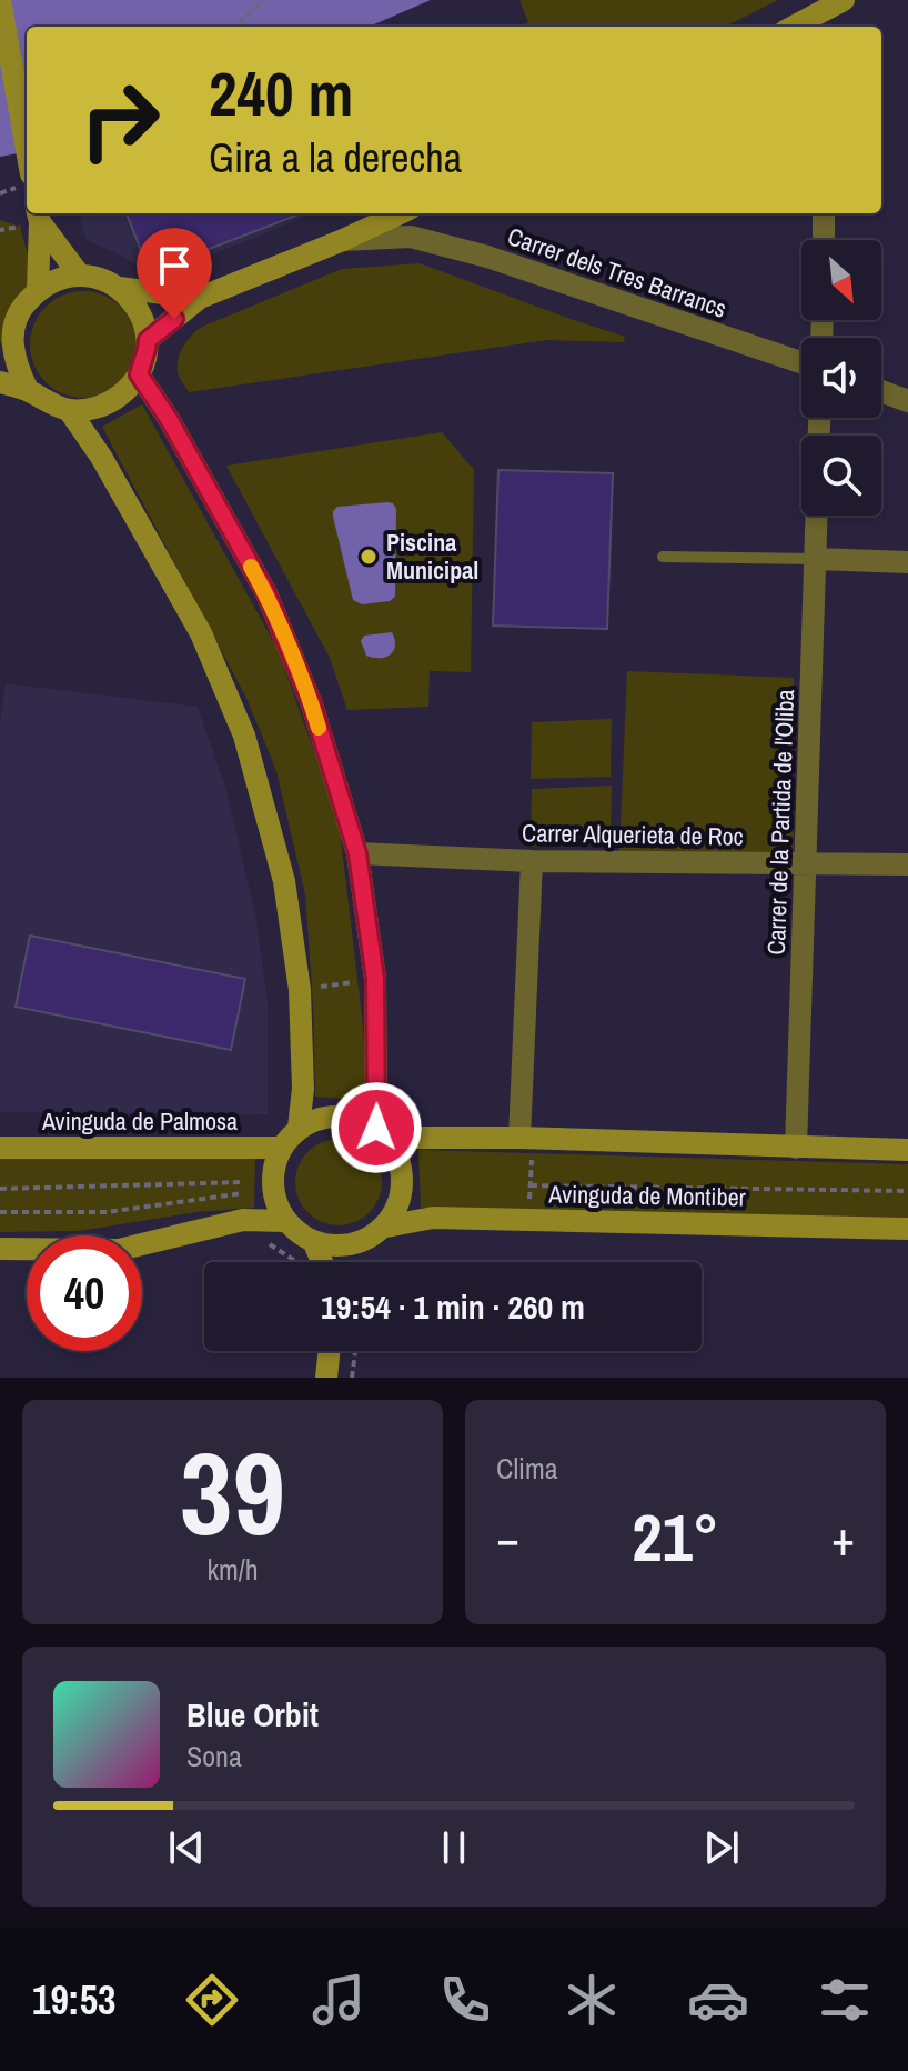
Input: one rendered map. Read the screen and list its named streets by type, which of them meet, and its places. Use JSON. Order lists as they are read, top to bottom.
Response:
{
  "streets": {
    "street": [
      "Carrer dels Tres Barrancs",
      "Carrer de la Partida de l'Oliba",
      "Carrer Alquerieta de Roc",
      "Avinguda de Palmosa",
      "Avinguda de Montiber"
    ]
  },
  "crossings": [
    ["Carrer de la Partida de l'Oliba", "Carrer Alquerieta de Roc"],
    ["Avinguda de Palmosa", "Avinguda de Montiber"]
  ],
  "places": ["Piscina Municipal"],
  "north": "bottom right",
  "page": {
    "turn": ["240 m", "Gira a la derecha"],
    "limit": "40",
    "trip": "19:54 · 1 min · 260 m",
    "tile": [
      ["39", "km/h"],
      "Clima"
    ],
    "heat": ["−", "21°", "+"],
    "song": ["Blue Orbit", "Sona"],
    "tabs": "19:53"
  }
}
